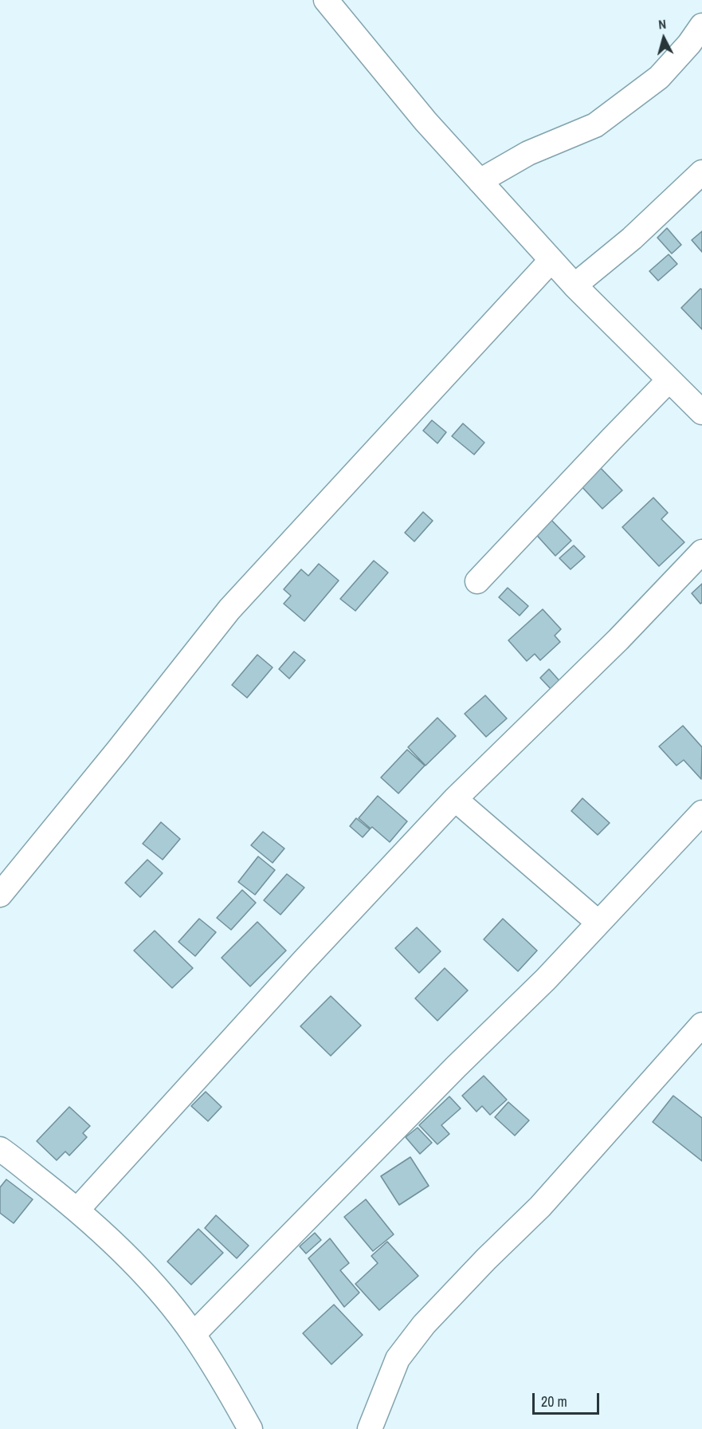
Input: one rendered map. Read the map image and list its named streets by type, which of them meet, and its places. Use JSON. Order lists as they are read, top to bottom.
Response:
{
  "scale_bar": "20 m",
  "north": "top"
}
